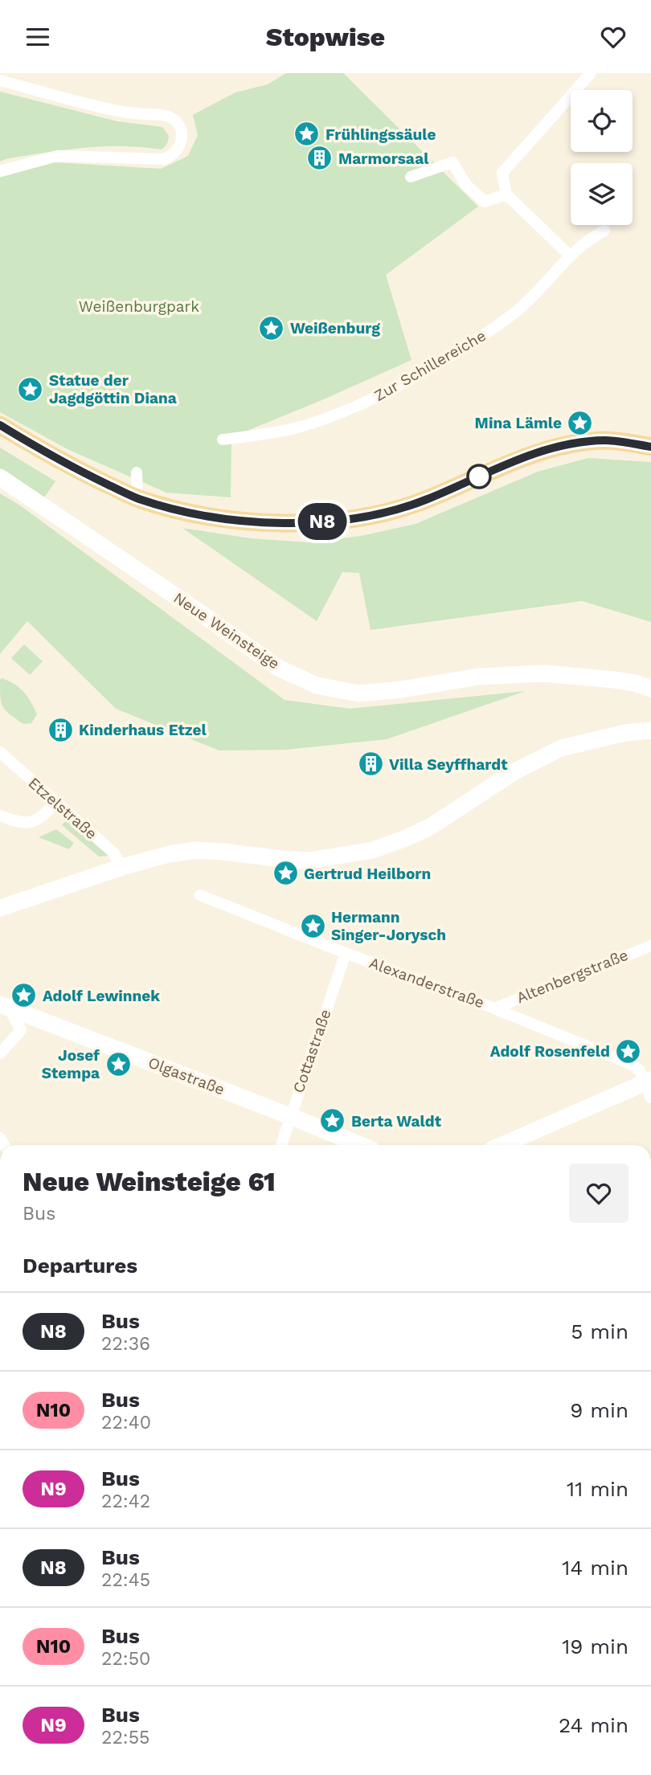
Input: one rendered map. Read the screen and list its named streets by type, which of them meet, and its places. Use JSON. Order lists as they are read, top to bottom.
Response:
{
  "streets": {
    "street": [
      "Zur Schillereiche",
      "Neue Weinsteige",
      "Etzelstraße",
      "Altenbergstraße",
      "Alexanderstraße",
      "Cottastraße",
      "Olgastraße"
    ]
  },
  "crossings": [
    ["Altenbergstraße", "Alexanderstraße"],
    ["Alexanderstraße", "Cottastraße"],
    ["Cottastraße", "Olgastraße"]
  ],
  "parks": ["Weißenburgpark"],
  "places": {
    "place": [
      "Frühlingssäule",
      "Weißenburg",
      "Statue der Jagdgöttin Diana",
      "Mina Lämle",
      "Gertrud Heilborn",
      "Hermann Singer-Jorysch",
      "Adolf Lewinnek",
      "Adolf Rosenfeld",
      "Josef Stempa",
      "Berta Waldt"
    ],
    "building": ["Marmorsaal", "Kinderhaus Etzel", "Villa Seyffhardt"]
  },
  "lines": ["bus line N8"],
  "page": {
    "header": "Stopwise",
    "on_map": "N8",
    "heading": [
      ["Neue Weinsteige 61", "Bus"],
      "Departures"
    ],
    "list": [
      {
        "mark": "N8",
        "name": "Bus",
        "note": "22:36",
        "value": "5 min"
      },
      {
        "mark": "N10",
        "name": "Bus",
        "note": "22:40",
        "value": "9 min"
      },
      {
        "mark": "N9",
        "name": "Bus",
        "note": "22:42",
        "value": "11 min"
      },
      {
        "mark": "N8",
        "name": "Bus",
        "note": "22:45",
        "value": "14 min"
      },
      {
        "mark": "N10",
        "name": "Bus",
        "note": "22:50",
        "value": "19 min"
      },
      {
        "mark": "N9",
        "name": "Bus",
        "note": "22:55",
        "value": "24 min"
      }
    ]
  }
}
